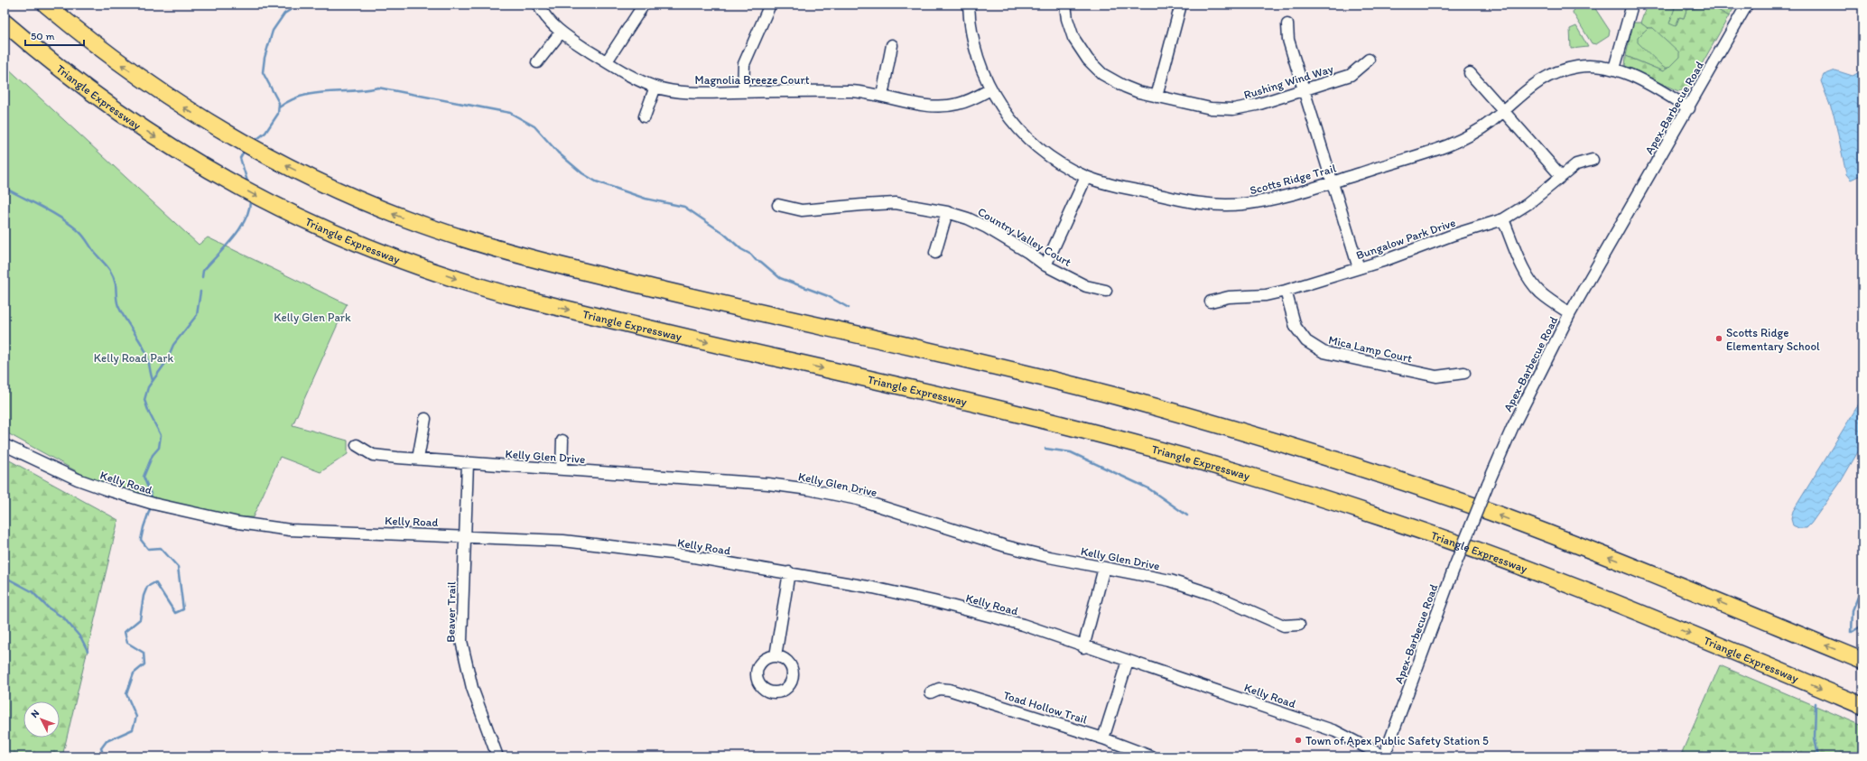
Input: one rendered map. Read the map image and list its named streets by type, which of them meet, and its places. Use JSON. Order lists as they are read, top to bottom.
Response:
{
  "streets": {
    "highway": ["Triangle Expressway"],
    "street": [
      "Magnolia Breeze Court",
      "Rushing Wind Way",
      "Apex-Barbecue Road",
      "Scotts Ridge Trail",
      "Country Valley Court",
      "Bungalow Park Drive",
      "Mica Lamp Court",
      "Kelly Glen Drive",
      "Kelly Road",
      "Beaver Trail",
      "Toad Hollow Trail"
    ]
  },
  "crossings": [
    ["Magnolia Breeze Court", "Scotts Ridge Trail"],
    ["Apex-Barbecue Road", "Scotts Ridge Trail"],
    ["Apex-Barbecue Road", "Kelly Road"],
    ["Bungalow Park Drive", "Mica Lamp Court"],
    ["Kelly Glen Drive", "Beaver Trail"],
    ["Kelly Road", "Beaver Trail"]
  ],
  "parks": ["Kelly Glen Park", "Kelly Road Park"],
  "places": ["Scotts Ridge Elementary School", "Town of Apex Public Safety Station 5"],
  "scale_bar": "50 m",
  "north": "top left"
}
